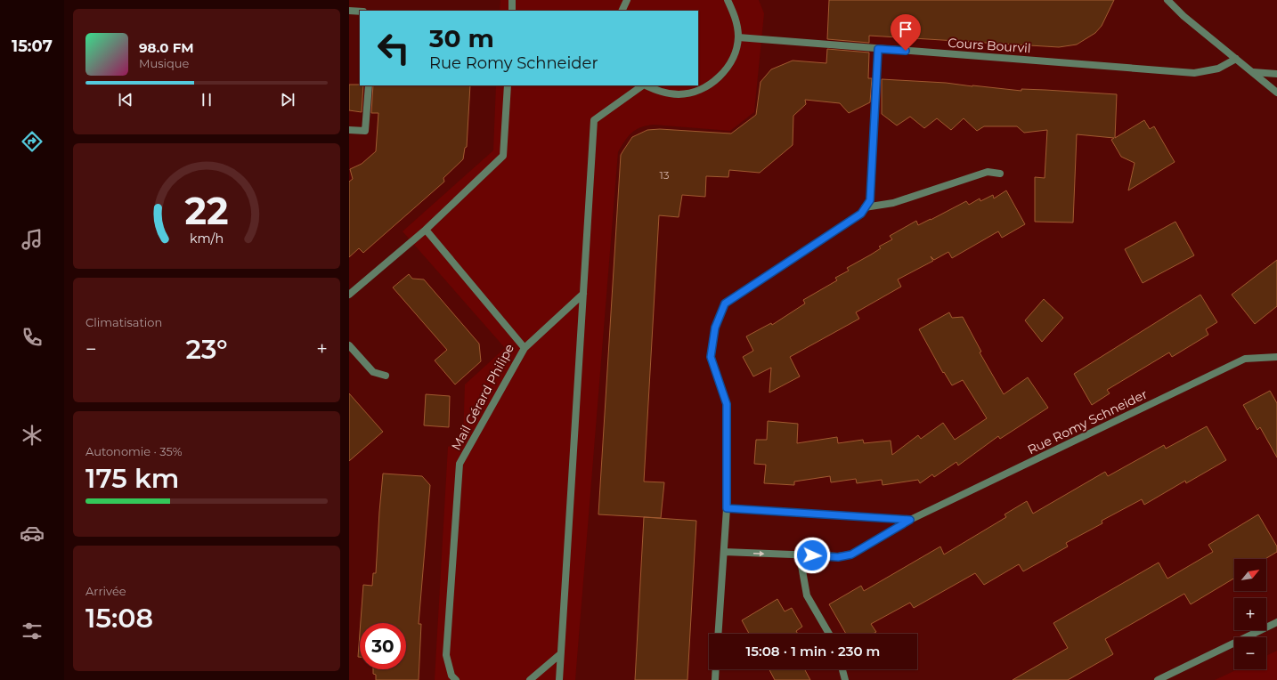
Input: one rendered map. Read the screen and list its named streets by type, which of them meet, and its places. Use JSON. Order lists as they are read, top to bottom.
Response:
{
  "streets": {
    "street": ["Cours Bourvil", "Mail Gérard Philipe", "Rue Romy Schneider"]
  },
  "house_numbers": ["13"],
  "north": "top right",
  "page": {
    "tabs": "15:07",
    "turn": ["30 m", "Rue Romy Schneider"],
    "song": ["98.0 FM", "Musique"],
    "tile": [
      "Climatisation",
      ["Autonomie · 35%", "175 km"],
      ["Arrivée", "15:08"]
    ],
    "heat": ["−", "23°", "+"],
    "map_buttons": ["+", "−"],
    "limit": "30",
    "trip": "15:08 · 1 min · 230 m",
    "gauge": ["22", "km/h"]
  }
}
